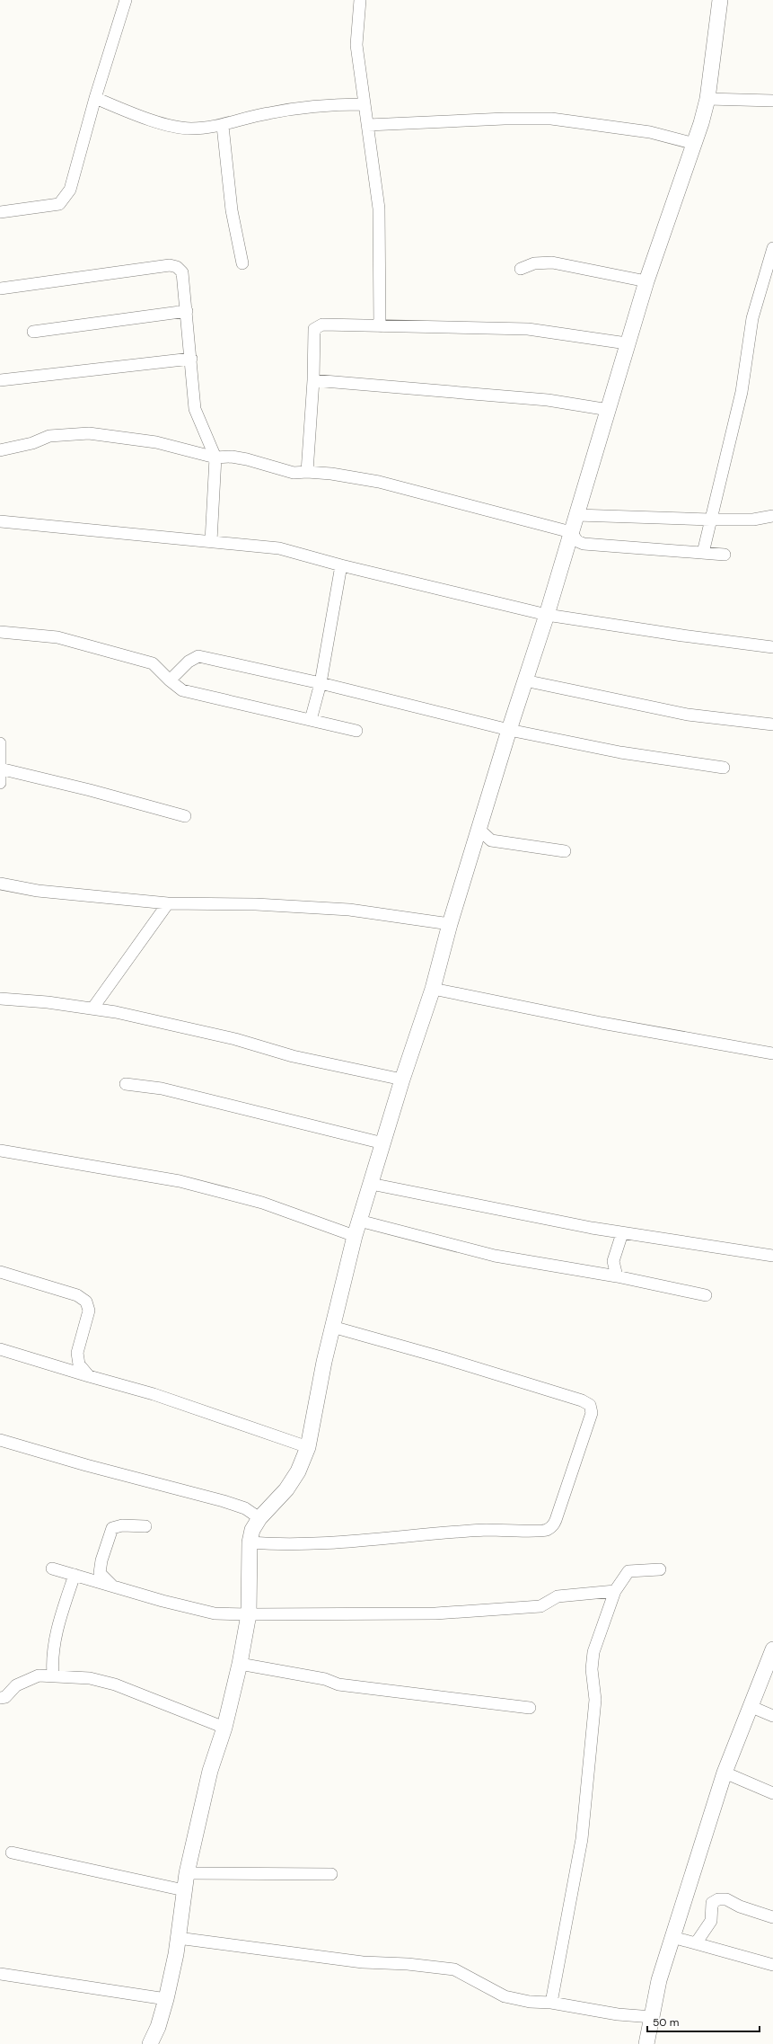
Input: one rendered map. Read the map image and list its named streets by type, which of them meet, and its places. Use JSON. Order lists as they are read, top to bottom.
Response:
{
  "scale_bar": "50 m"
}
